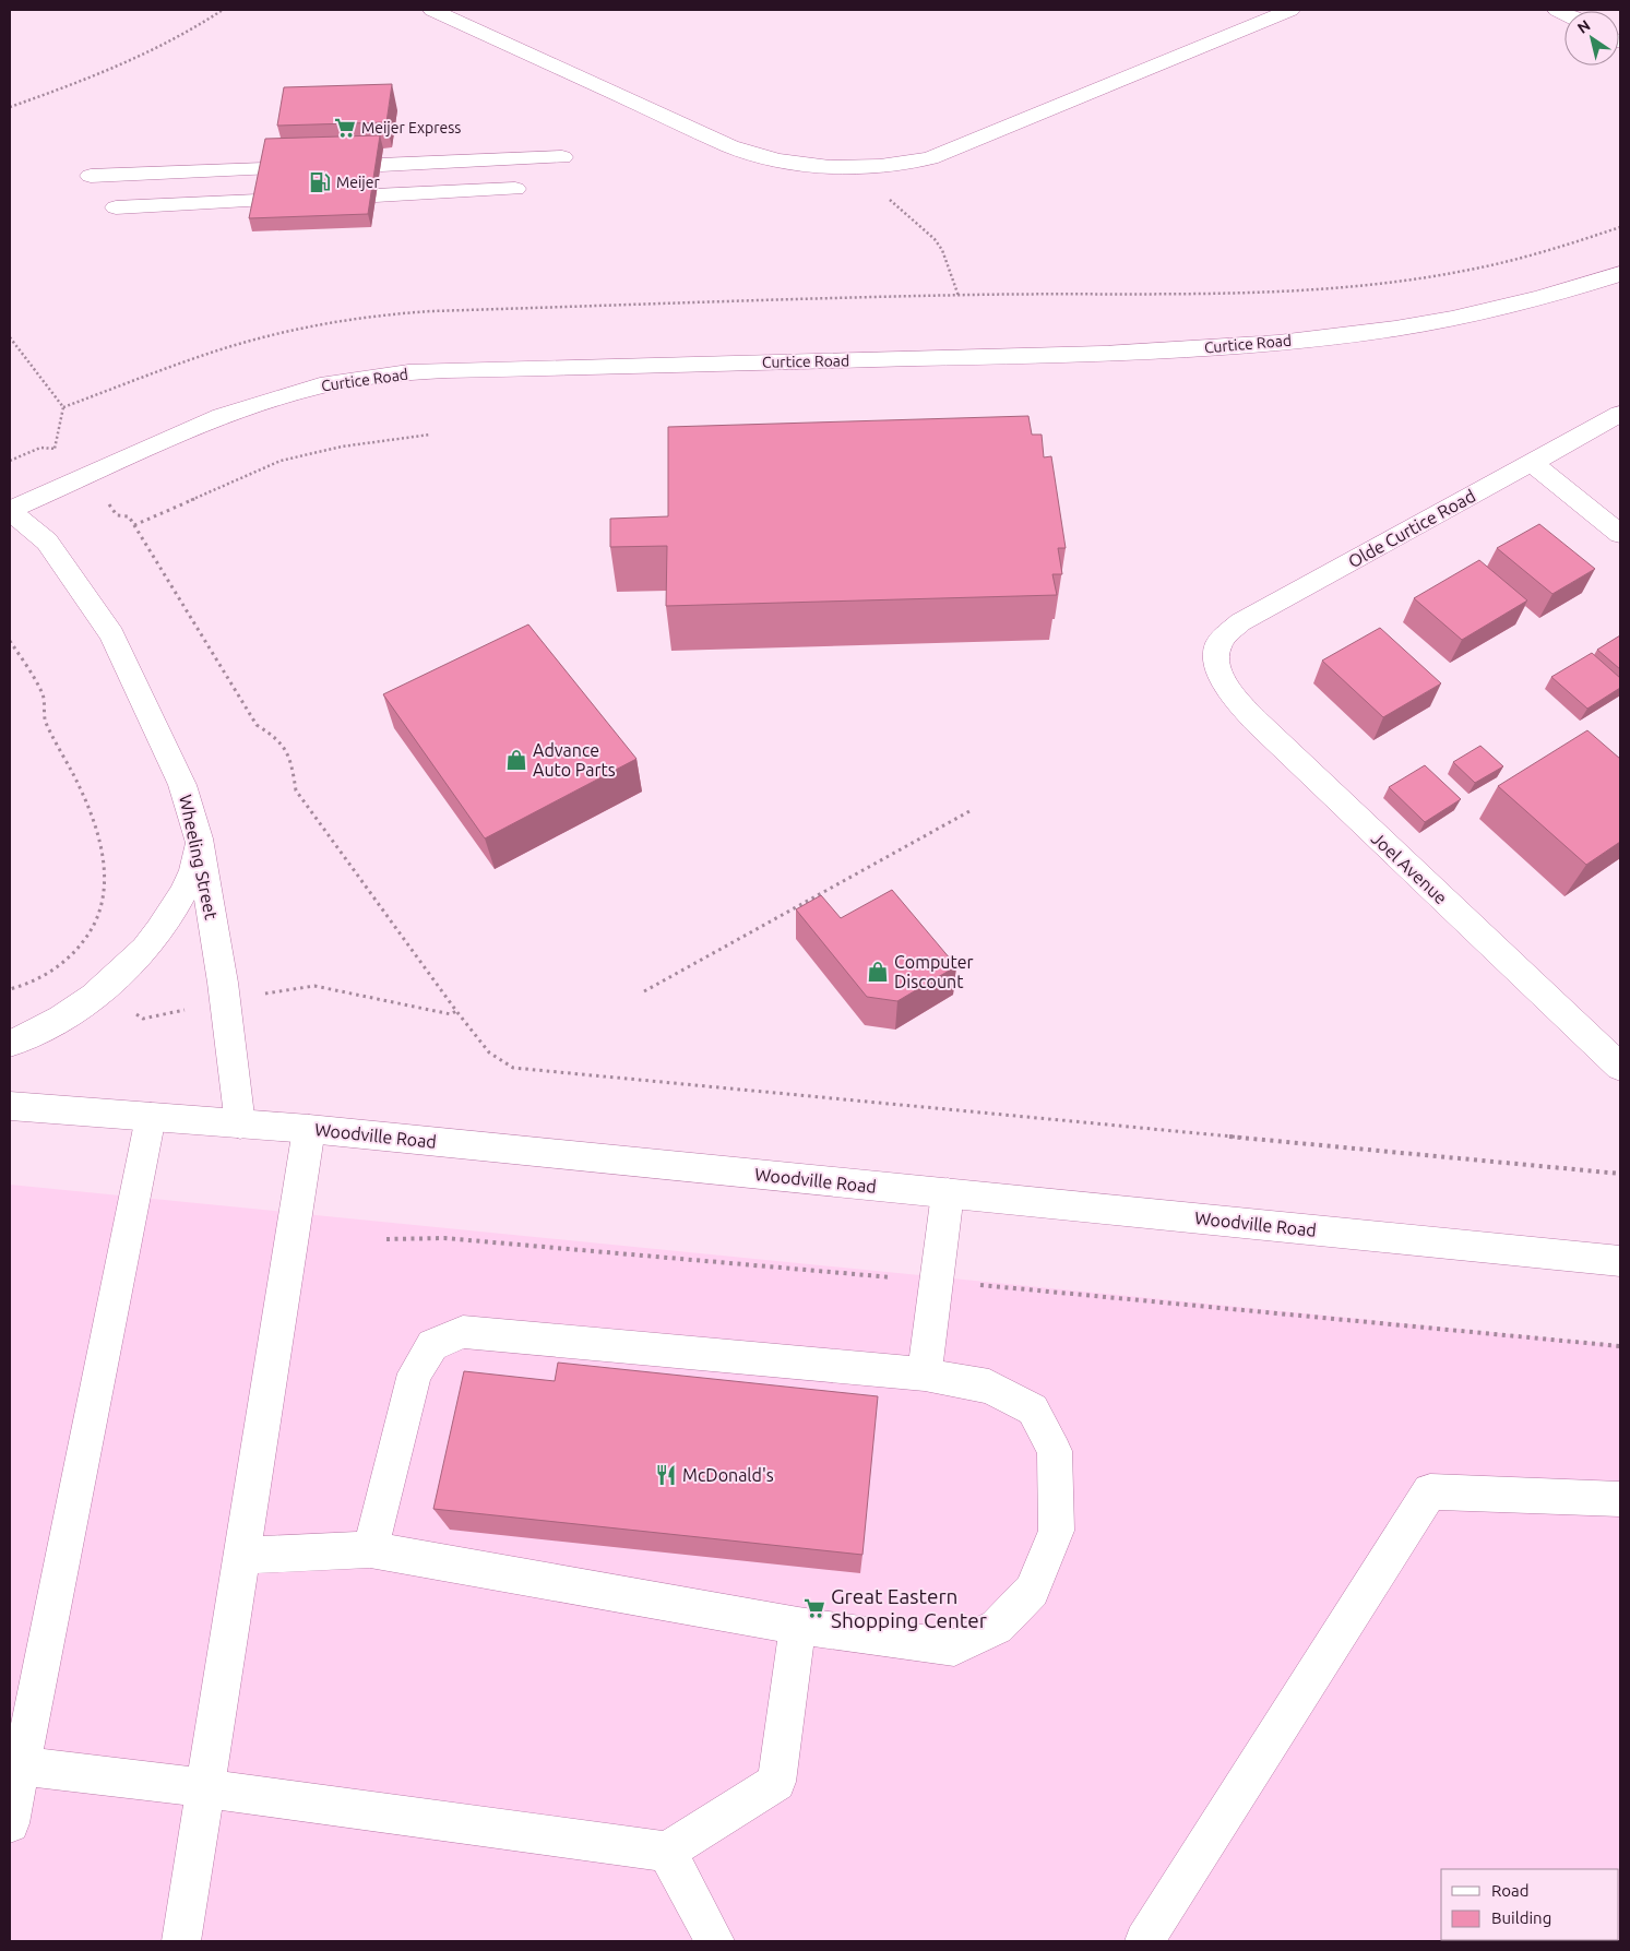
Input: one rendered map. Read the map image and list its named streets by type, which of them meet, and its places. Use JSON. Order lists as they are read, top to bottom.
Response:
{
  "streets": {
    "street": [
      "Curtice Road",
      "Olde Curtice Road",
      "Wheeling Street",
      "Joel Avenue",
      "Woodville Road"
    ]
  },
  "crossings": [
    ["Curtice Road", "Wheeling Street"],
    ["Olde Curtice Road", "Joel Avenue"],
    ["Wheeling Street", "Woodville Road"]
  ],
  "places": {
    "supermarket": ["Meijer Express", "Great Eastern Shopping Center"],
    "fuel station": ["Meijer"],
    "shop": ["Advance Auto Parts", "Computer Discount"],
    "restaurant": ["McDonald's"]
  },
  "legend": ["Road", "Building"],
  "north": "top left"
}
